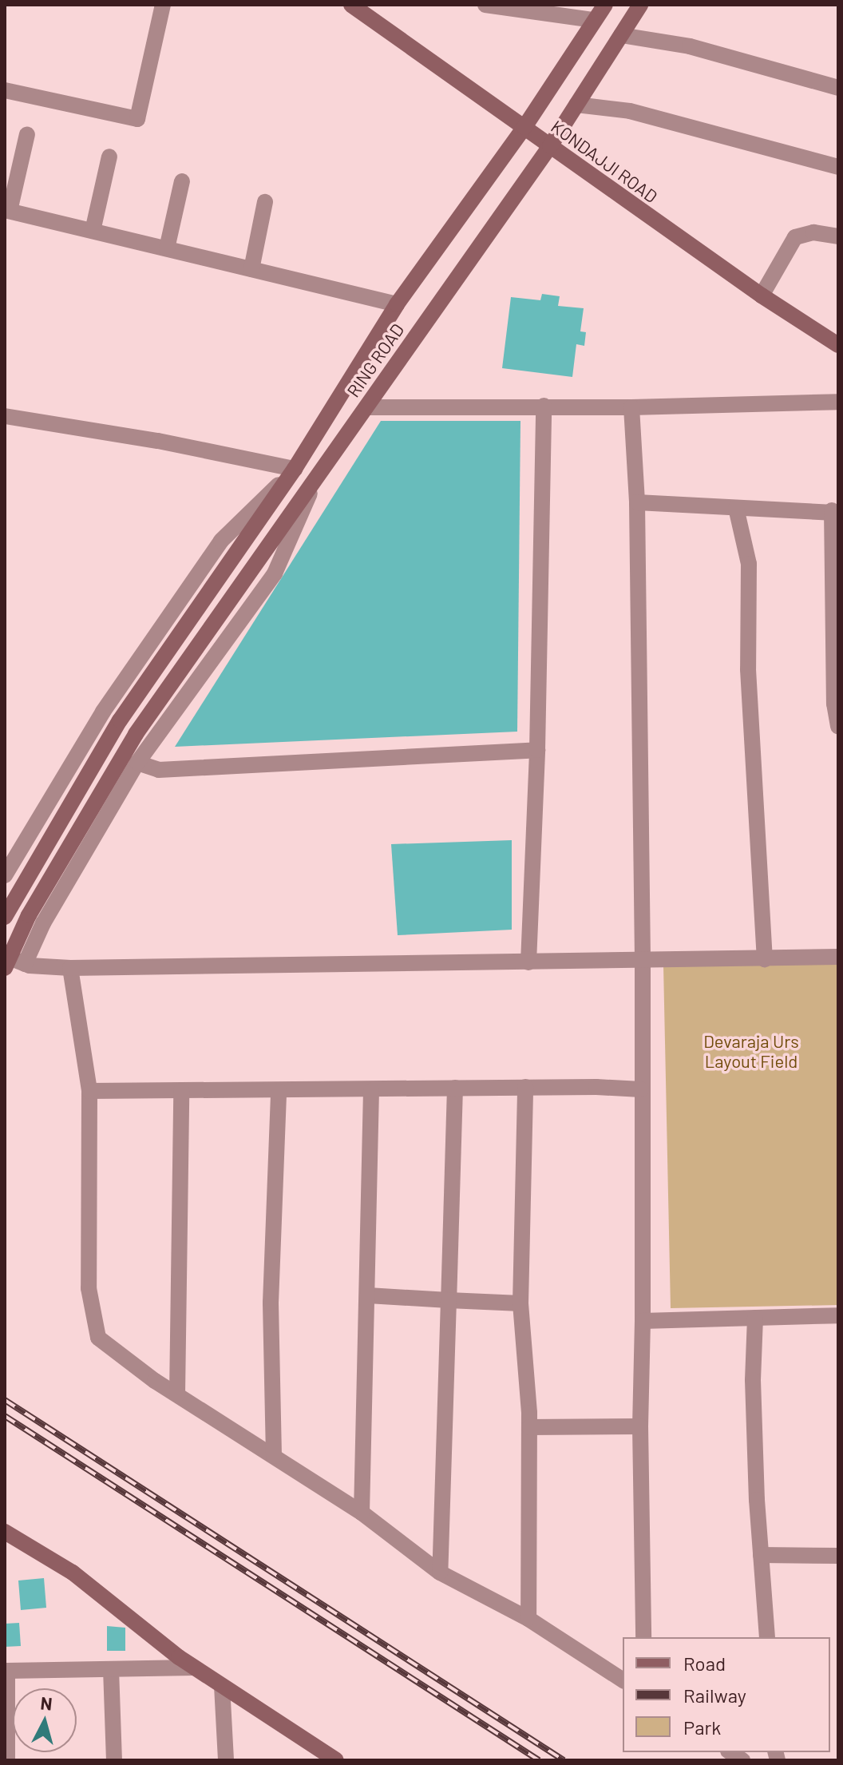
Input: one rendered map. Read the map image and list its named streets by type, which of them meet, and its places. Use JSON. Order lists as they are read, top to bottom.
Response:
{
  "streets": {
    "main road": ["KONDAJJI ROAD", "RING ROAD"]
  },
  "crossings": [
    ["KONDAJJI ROAD", "RING ROAD"]
  ],
  "parks": ["Devaraja Urs Layout Field"],
  "legend": ["Road", "Railway", "Park"],
  "north": "top"
}
